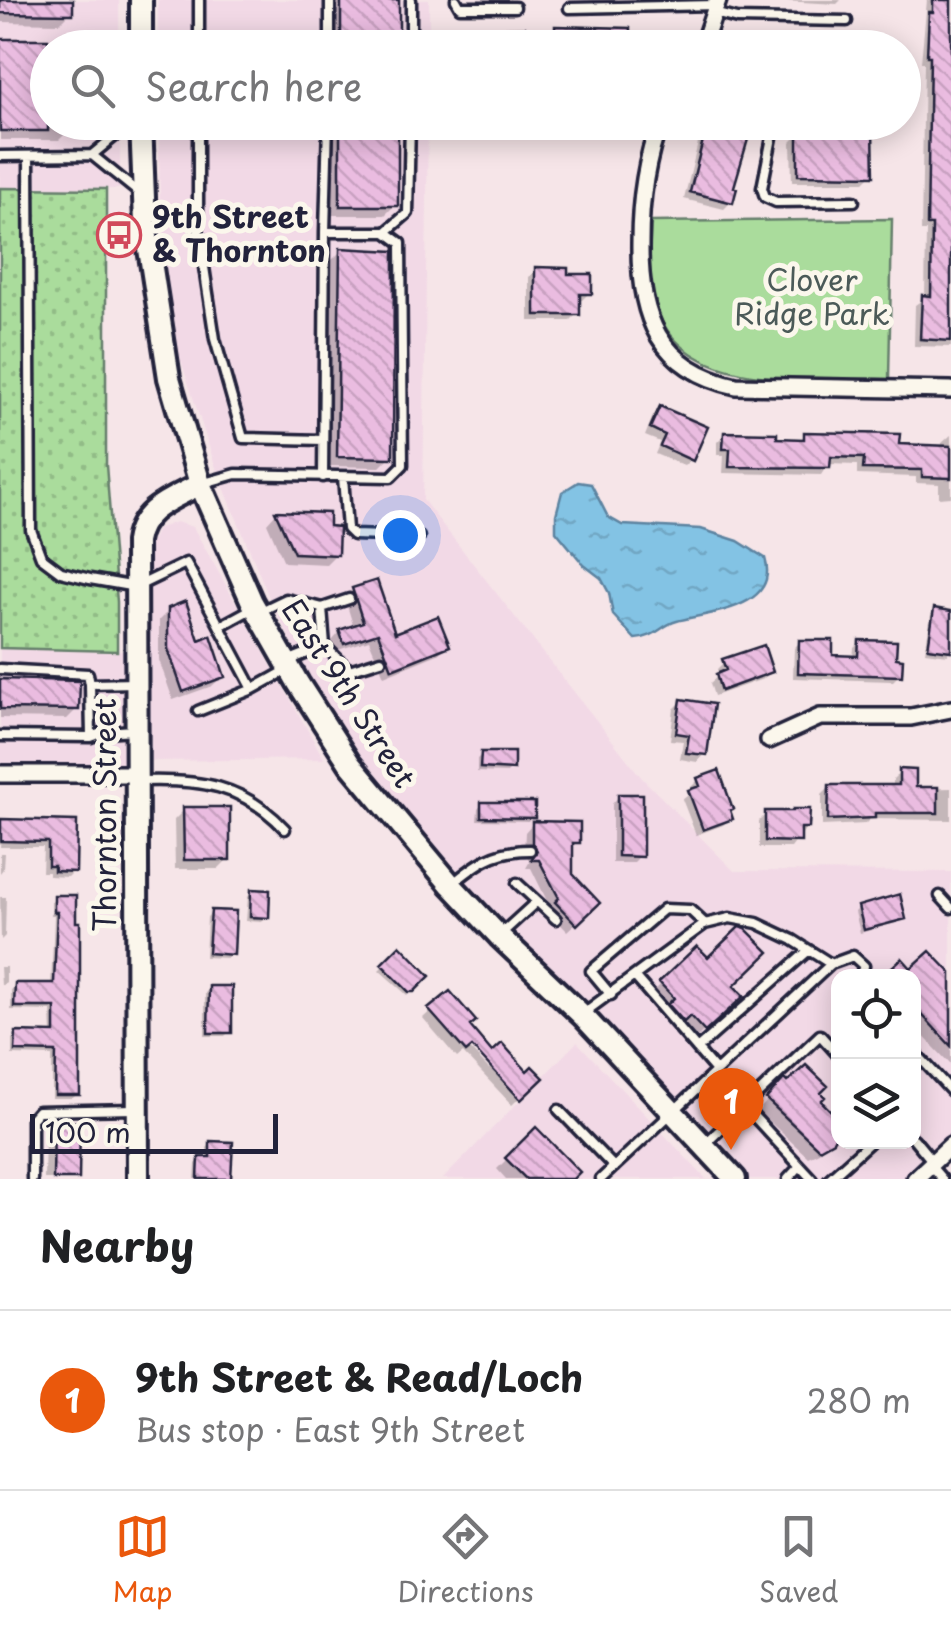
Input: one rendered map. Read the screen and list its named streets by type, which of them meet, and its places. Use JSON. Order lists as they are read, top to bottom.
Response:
{
  "streets": {
    "main road": ["East 9th Street", "Thornton Street"]
  },
  "crossings": [
    ["East 9th Street", "Thornton Street"]
  ],
  "parks": ["Clover Ridge Park"],
  "places": {
    "bus stop": ["9th Street & Thornton"]
  },
  "scale_bar": "100 m",
  "page": {
    "search": "Search here",
    "pins": "1",
    "scale": "100 m",
    "heading": "Nearby",
    "list": [
      {
        "mark": "1",
        "name": "9th Street & Read/Loch",
        "note": "Bus stop · East 9th Street",
        "value": "280 m"
      }
    ],
    "nav": ["Map", "Directions", "Saved"]
  }
}
